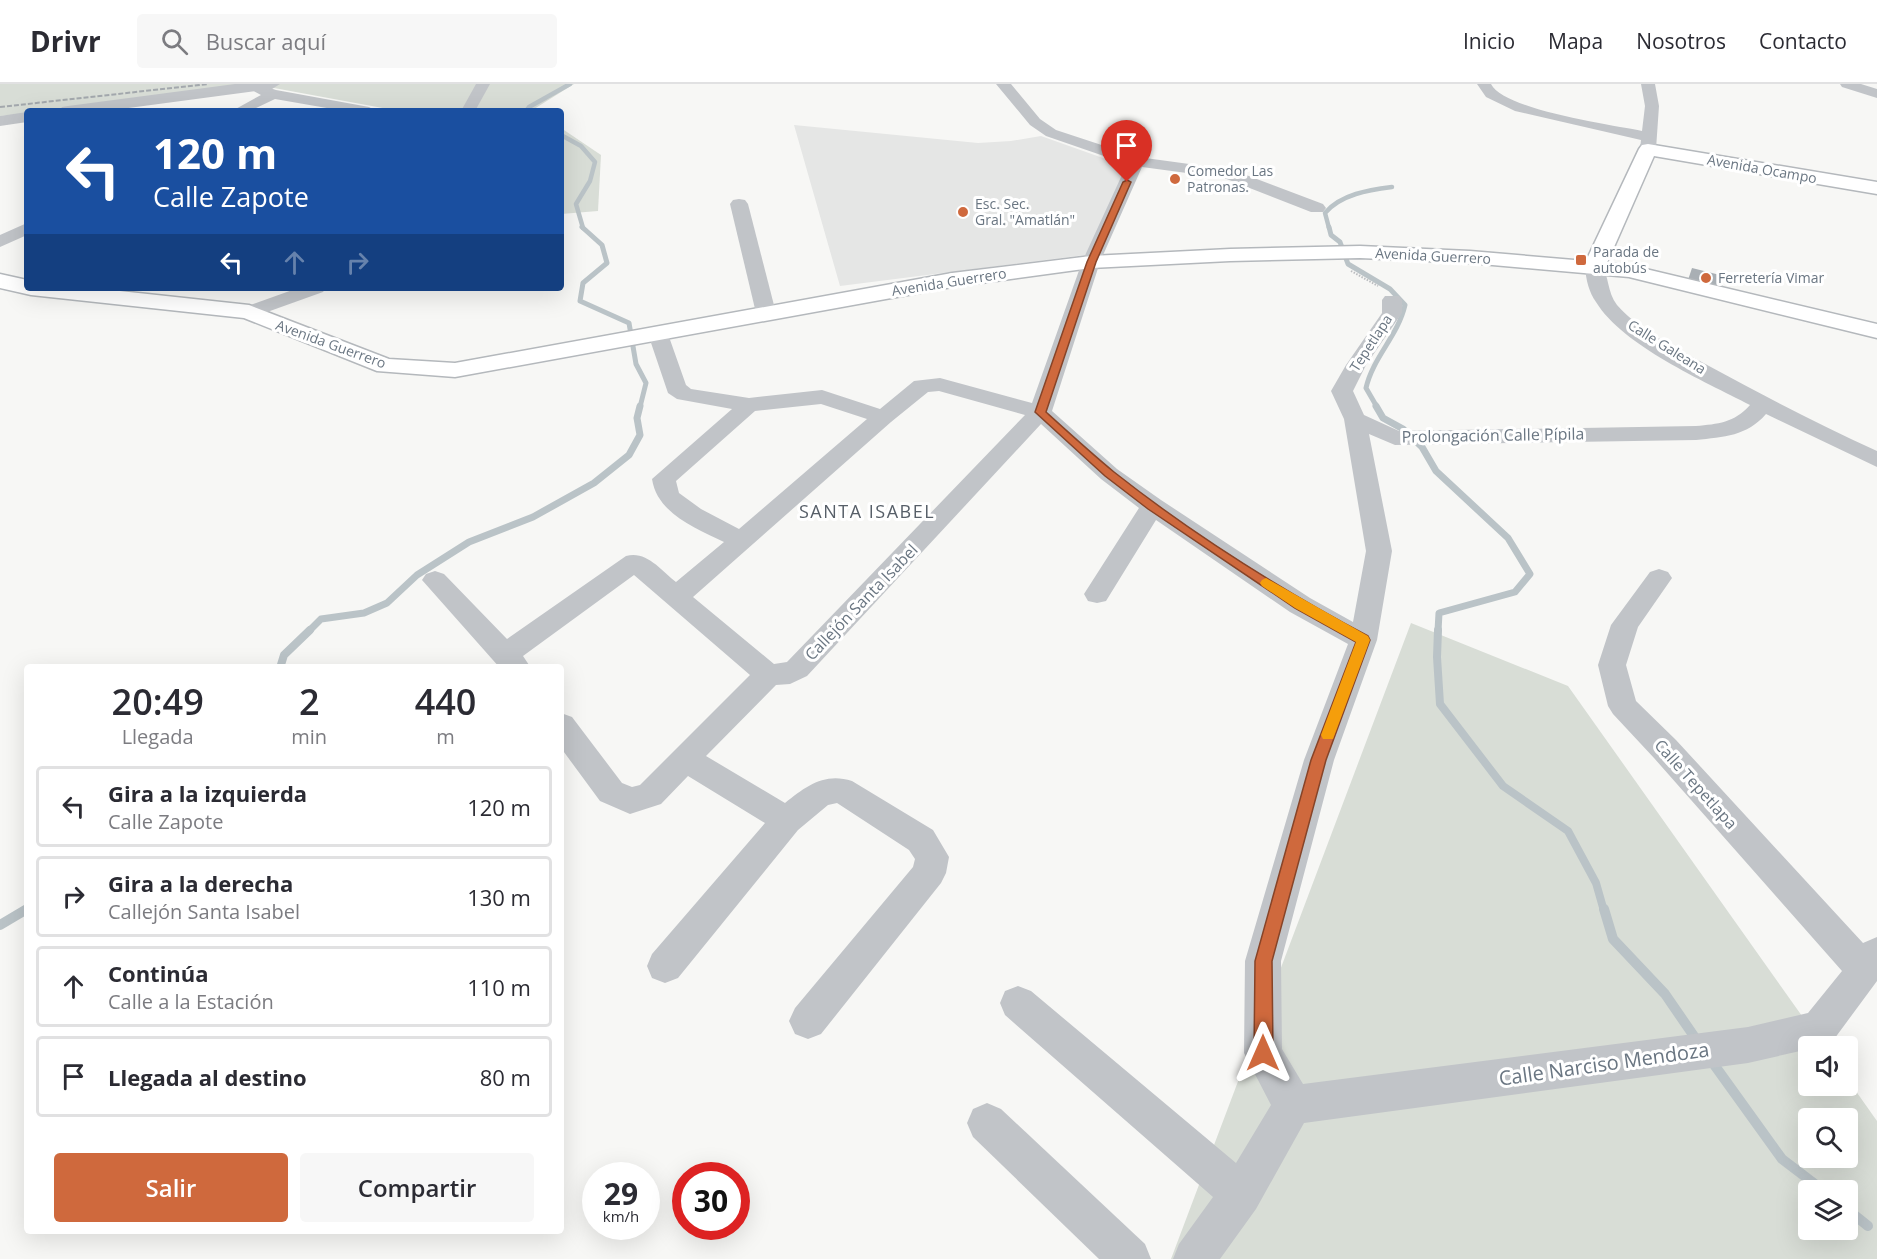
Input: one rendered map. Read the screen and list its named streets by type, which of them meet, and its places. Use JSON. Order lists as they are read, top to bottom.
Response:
{
  "streets": {
    "main road": ["Avenida Ocampo", "Avenida Guerrero"],
    "street": [
      "Tepetlapa",
      "Calle Galeana",
      "Prolongación Calle Pípila",
      "Callejón Santa Isabel",
      "Calle Tepetlapa",
      "Calle Narciso Mendoza"
    ]
  },
  "crossings": [
    ["Avenida Guerrero", "Calle Galeana"],
    ["Avenida Guerrero", "Callejón Santa Isabel"],
    ["Tepetlapa", "Prolongación Calle Pípila"],
    ["Calle Galeana", "Prolongación Calle Pípila"],
    ["Calle Tepetlapa", "Calle Narciso Mendoza"]
  ],
  "districts": ["SANTA ISABEL"],
  "places": {
    "other": ["Comedor Las Patronas.", "Esc. Sec. Gral. \"Amatlán\"", "Ferretería Vimar"],
    "transit": ["Parada de autobús"]
  },
  "page": {
    "header": "Drivr",
    "search": "Buscar aquí",
    "nav": [
      "Inicio",
      "Mapa",
      "Nosotros",
      "Contacto"
    ],
    "turn": ["120 m", "Calle Zapote"],
    "eta": [
      "20:49",
      "Llegada",
      "2",
      "min",
      "440",
      "m"
    ],
    "list": [
      {
        "name": "Gira a la izquierda",
        "note": "Calle Zapote",
        "value": "120 m"
      },
      {
        "name": "Gira a la derecha",
        "note": "Callejón Santa Isabel",
        "value": "130 m"
      },
      {
        "name": "Continúa",
        "note": "Calle a la Estación",
        "value": "110 m"
      },
      {
        "name": "Llegada al destino",
        "value": "80 m"
      }
    ],
    "buttons": ["Salir", "Compartir"],
    "speed": "29 km/h",
    "limit": "30"
  }
}
